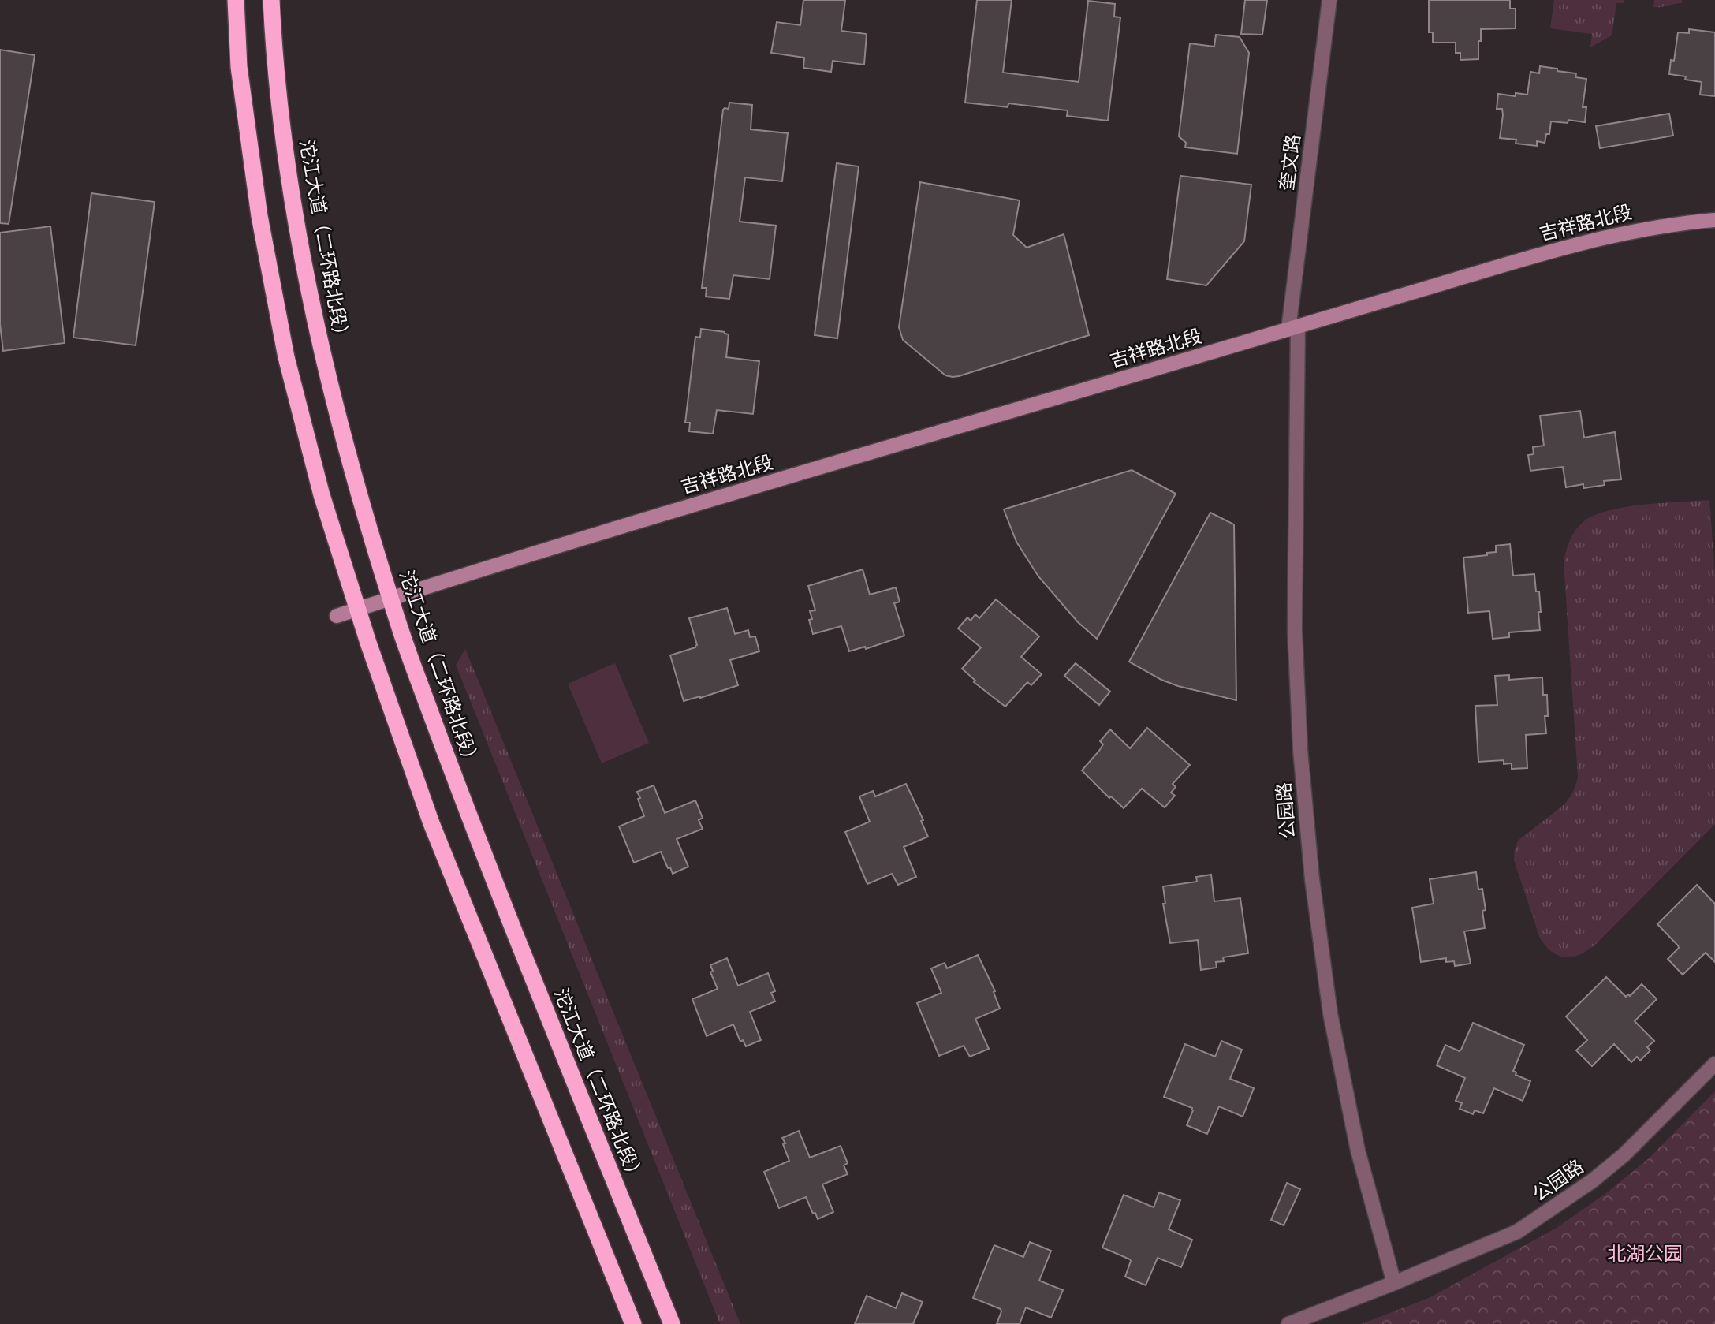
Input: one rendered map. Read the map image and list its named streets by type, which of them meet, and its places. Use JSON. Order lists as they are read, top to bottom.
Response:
{
  "streets": {
    "highway": ["沱江大道（二环路北段）"],
    "street": ["奎文路", "吉祥路北段", "公园路"]
  },
  "crossings": [
    ["奎文路", "吉祥路北段"],
    ["奎文路", "公园路"],
    ["吉祥路北段", "沱江大道（二环路北段）"],
    ["吉祥路北段", "公园路"]
  ],
  "parks": ["北湖公园"]
}
